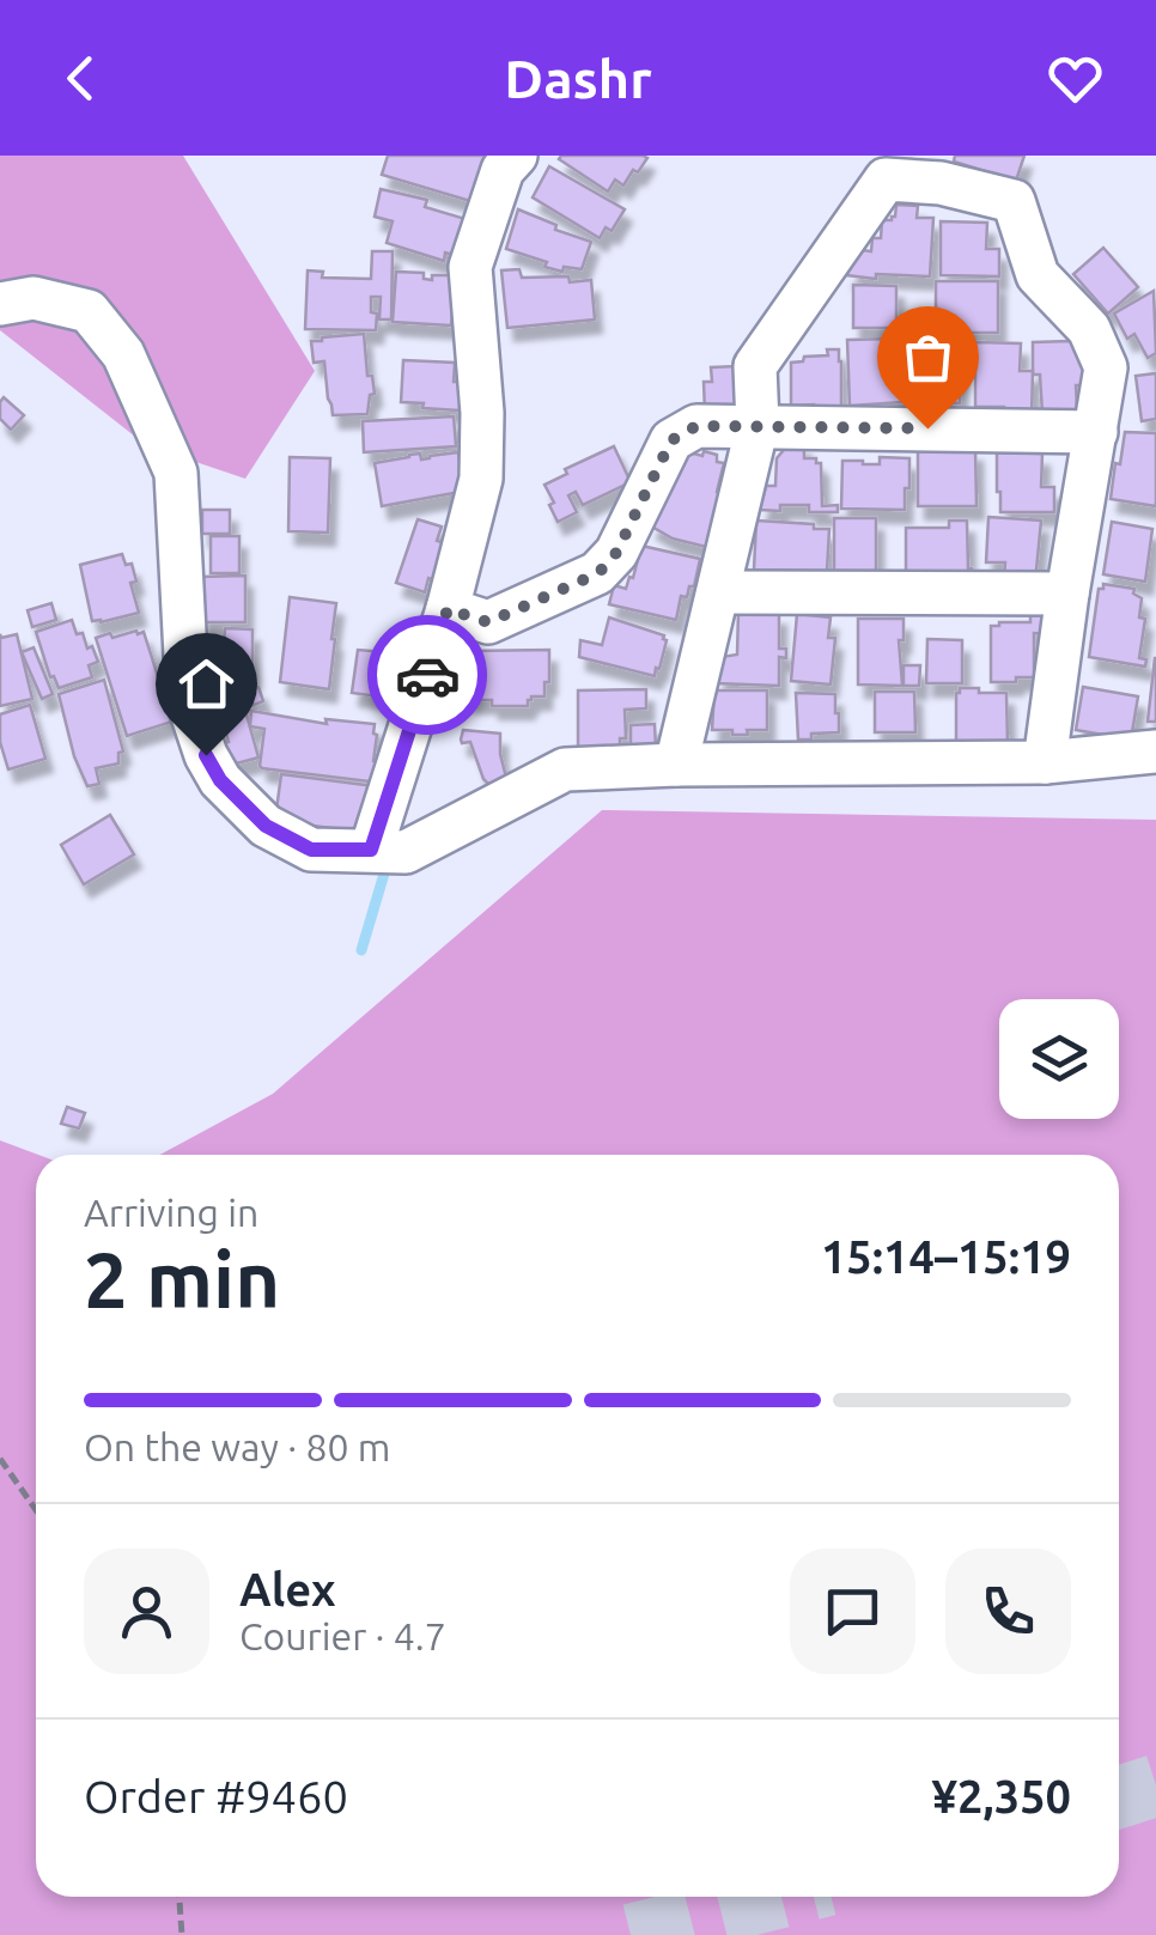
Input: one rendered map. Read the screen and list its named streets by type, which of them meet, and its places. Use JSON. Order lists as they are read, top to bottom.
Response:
{
  "page": {
    "header": "Dashr",
    "heading": ["2 min", "Arriving in", "15:14–15:19"],
    "panel": [
      "Alex",
      "Courier · 4.7",
      "Order #9460",
      "¥2,350"
    ],
    "bar": "On the way · 80 m"
  }
}
